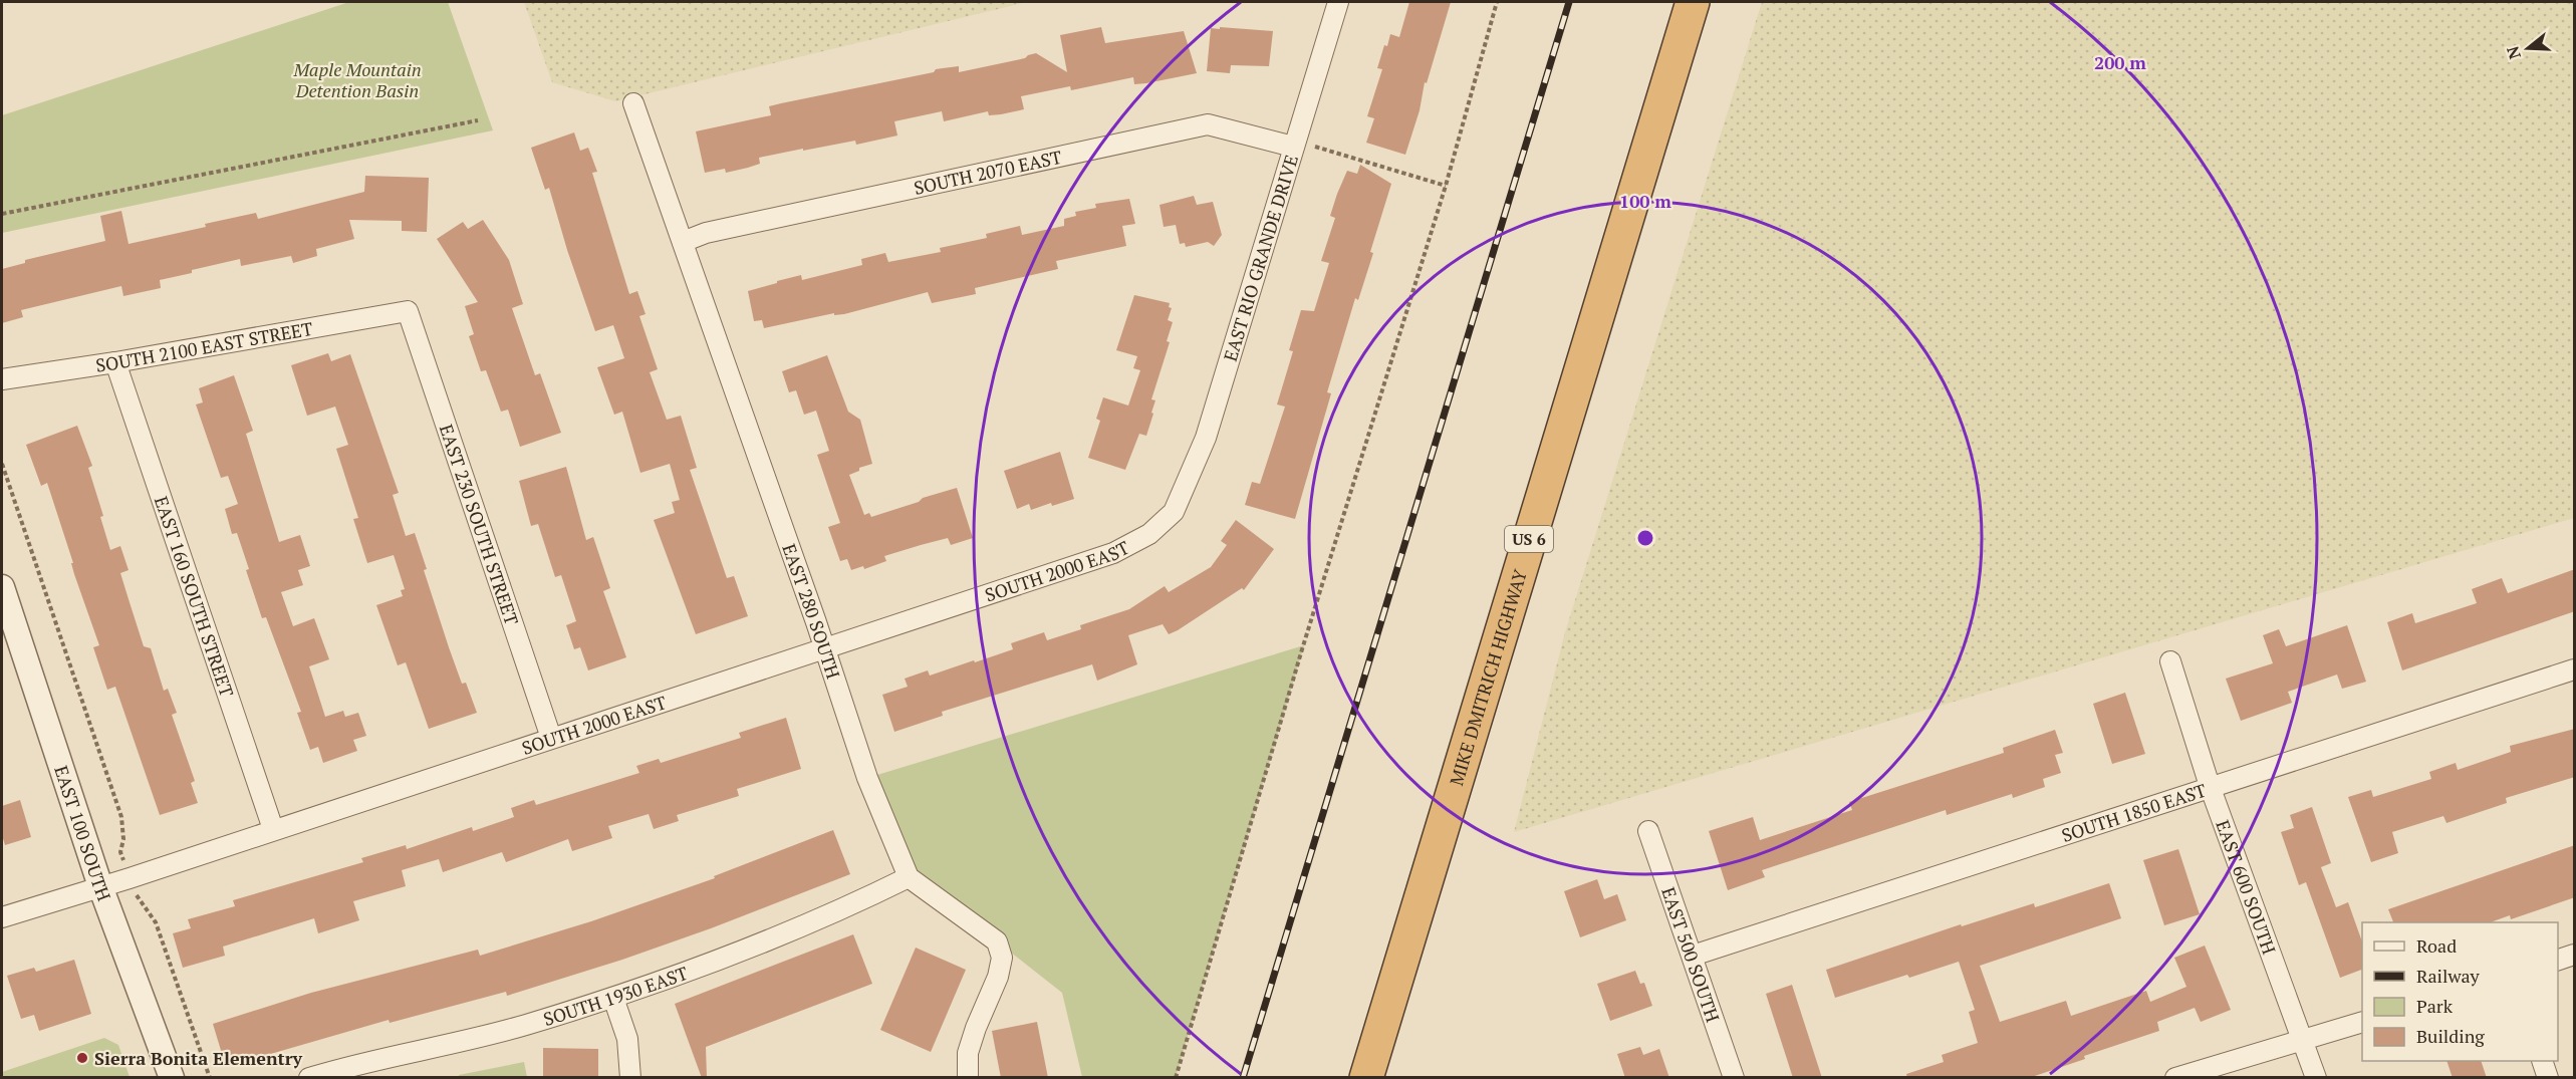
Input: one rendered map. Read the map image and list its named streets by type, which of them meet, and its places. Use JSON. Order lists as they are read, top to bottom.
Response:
{
  "streets": {
    "highway": ["US 6", "MIKE DMITRICH HIGHWAY"],
    "street": [
      "SOUTH 2070 EAST",
      "EAST RIO GRANDE DRIVE",
      "SOUTH 2100 EAST STREET",
      "EAST 230 SOUTH STREET",
      "SOUTH 2000 EAST",
      "EAST 160 SOUTH STREET",
      "EAST 280 SOUTH",
      "SOUTH 1850 EAST",
      "EAST 100 SOUTH",
      "EAST 600 SOUTH",
      "EAST 500 SOUTH",
      "SOUTH 1930 EAST"
    ]
  },
  "crossings": [
    ["SOUTH 2070 EAST", "EAST RIO GRANDE DRIVE"],
    ["SOUTH 2070 EAST", "EAST 280 SOUTH"],
    ["EAST RIO GRANDE DRIVE", "SOUTH 2000 EAST"],
    ["SOUTH 2100 EAST STREET", "EAST 230 SOUTH STREET"],
    ["SOUTH 2100 EAST STREET", "EAST 160 SOUTH STREET"],
    ["EAST 230 SOUTH STREET", "SOUTH 2000 EAST"],
    ["SOUTH 2000 EAST", "EAST 160 SOUTH STREET"],
    ["SOUTH 2000 EAST", "EAST 280 SOUTH"],
    ["SOUTH 2000 EAST", "EAST 100 SOUTH"],
    ["EAST 280 SOUTH", "SOUTH 1930 EAST"],
    ["SOUTH 1850 EAST", "EAST 600 SOUTH"],
    ["SOUTH 1850 EAST", "EAST 500 SOUTH"]
  ],
  "parks": ["Maple Mountain Detention Basin"],
  "places": ["Sierra Bonita Elementry"],
  "legend": [
    "Road",
    "Railway",
    "Park",
    "Building"
  ],
  "north": "left",
  "rings": ["200 m", "100 m"]
}
